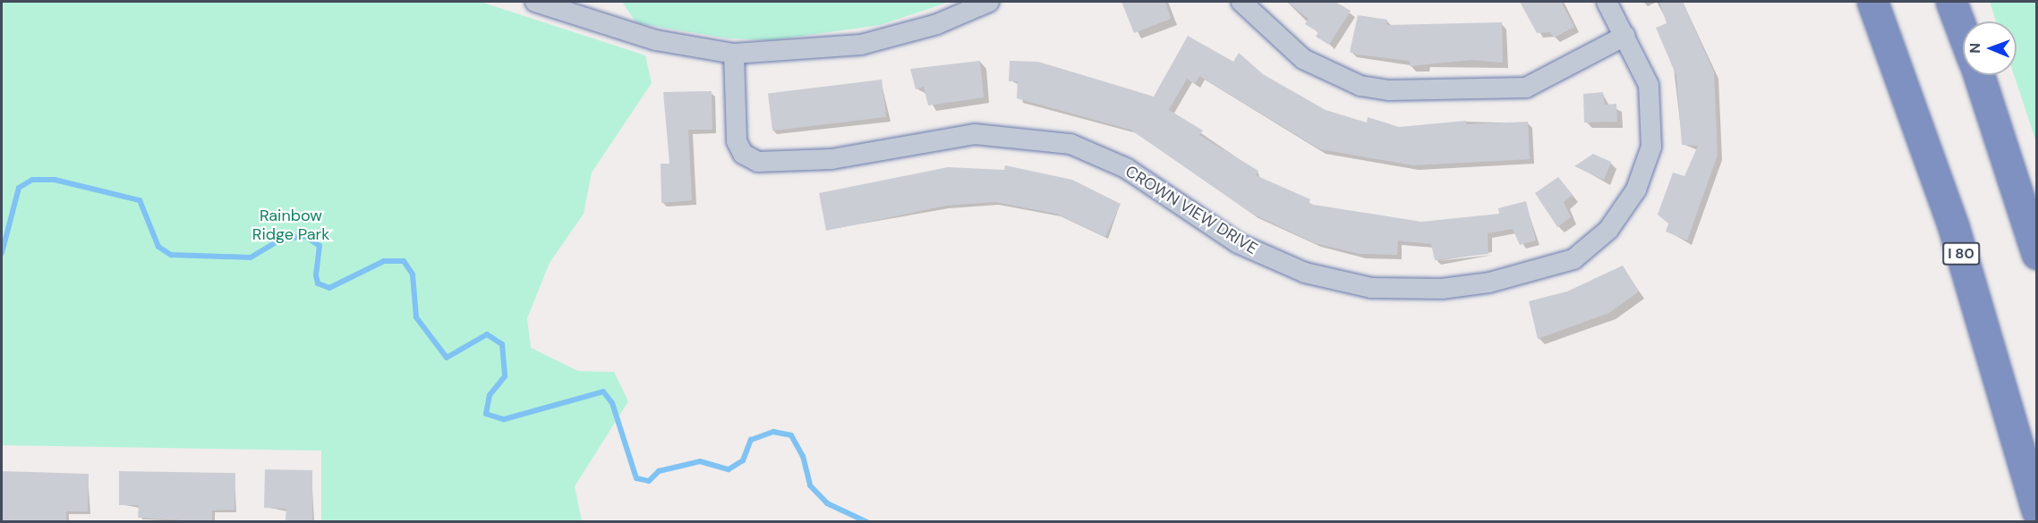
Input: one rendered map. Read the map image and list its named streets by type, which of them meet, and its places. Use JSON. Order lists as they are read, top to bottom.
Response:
{
  "streets": {
    "highway": ["I 80"],
    "street": ["CROWN VIEW DRIVE"]
  },
  "parks": ["Rainbow Ridge Park"],
  "north": "left"
}
